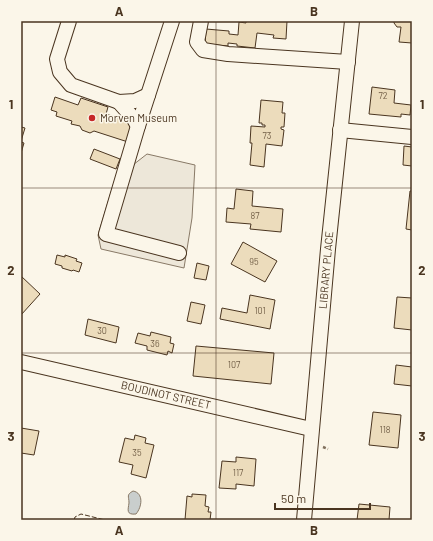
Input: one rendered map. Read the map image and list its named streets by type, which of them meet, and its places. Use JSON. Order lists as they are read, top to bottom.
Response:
{
  "streets": {
    "street": ["LIBRARY PLACE", "BOUDINOT STREET"]
  },
  "crossings": [
    ["LIBRARY PLACE", "BOUDINOT STREET"]
  ],
  "places": ["Morven Museum"],
  "house_numbers": [
    "72",
    "73",
    "87",
    "95",
    "101",
    "30",
    "36",
    "107",
    "118",
    "35",
    "117"
  ],
  "scale_bar": "50 m",
  "grid": {
    "columns": ["A", "B"],
    "rows": ["1", "2", "3"]
  }
}
